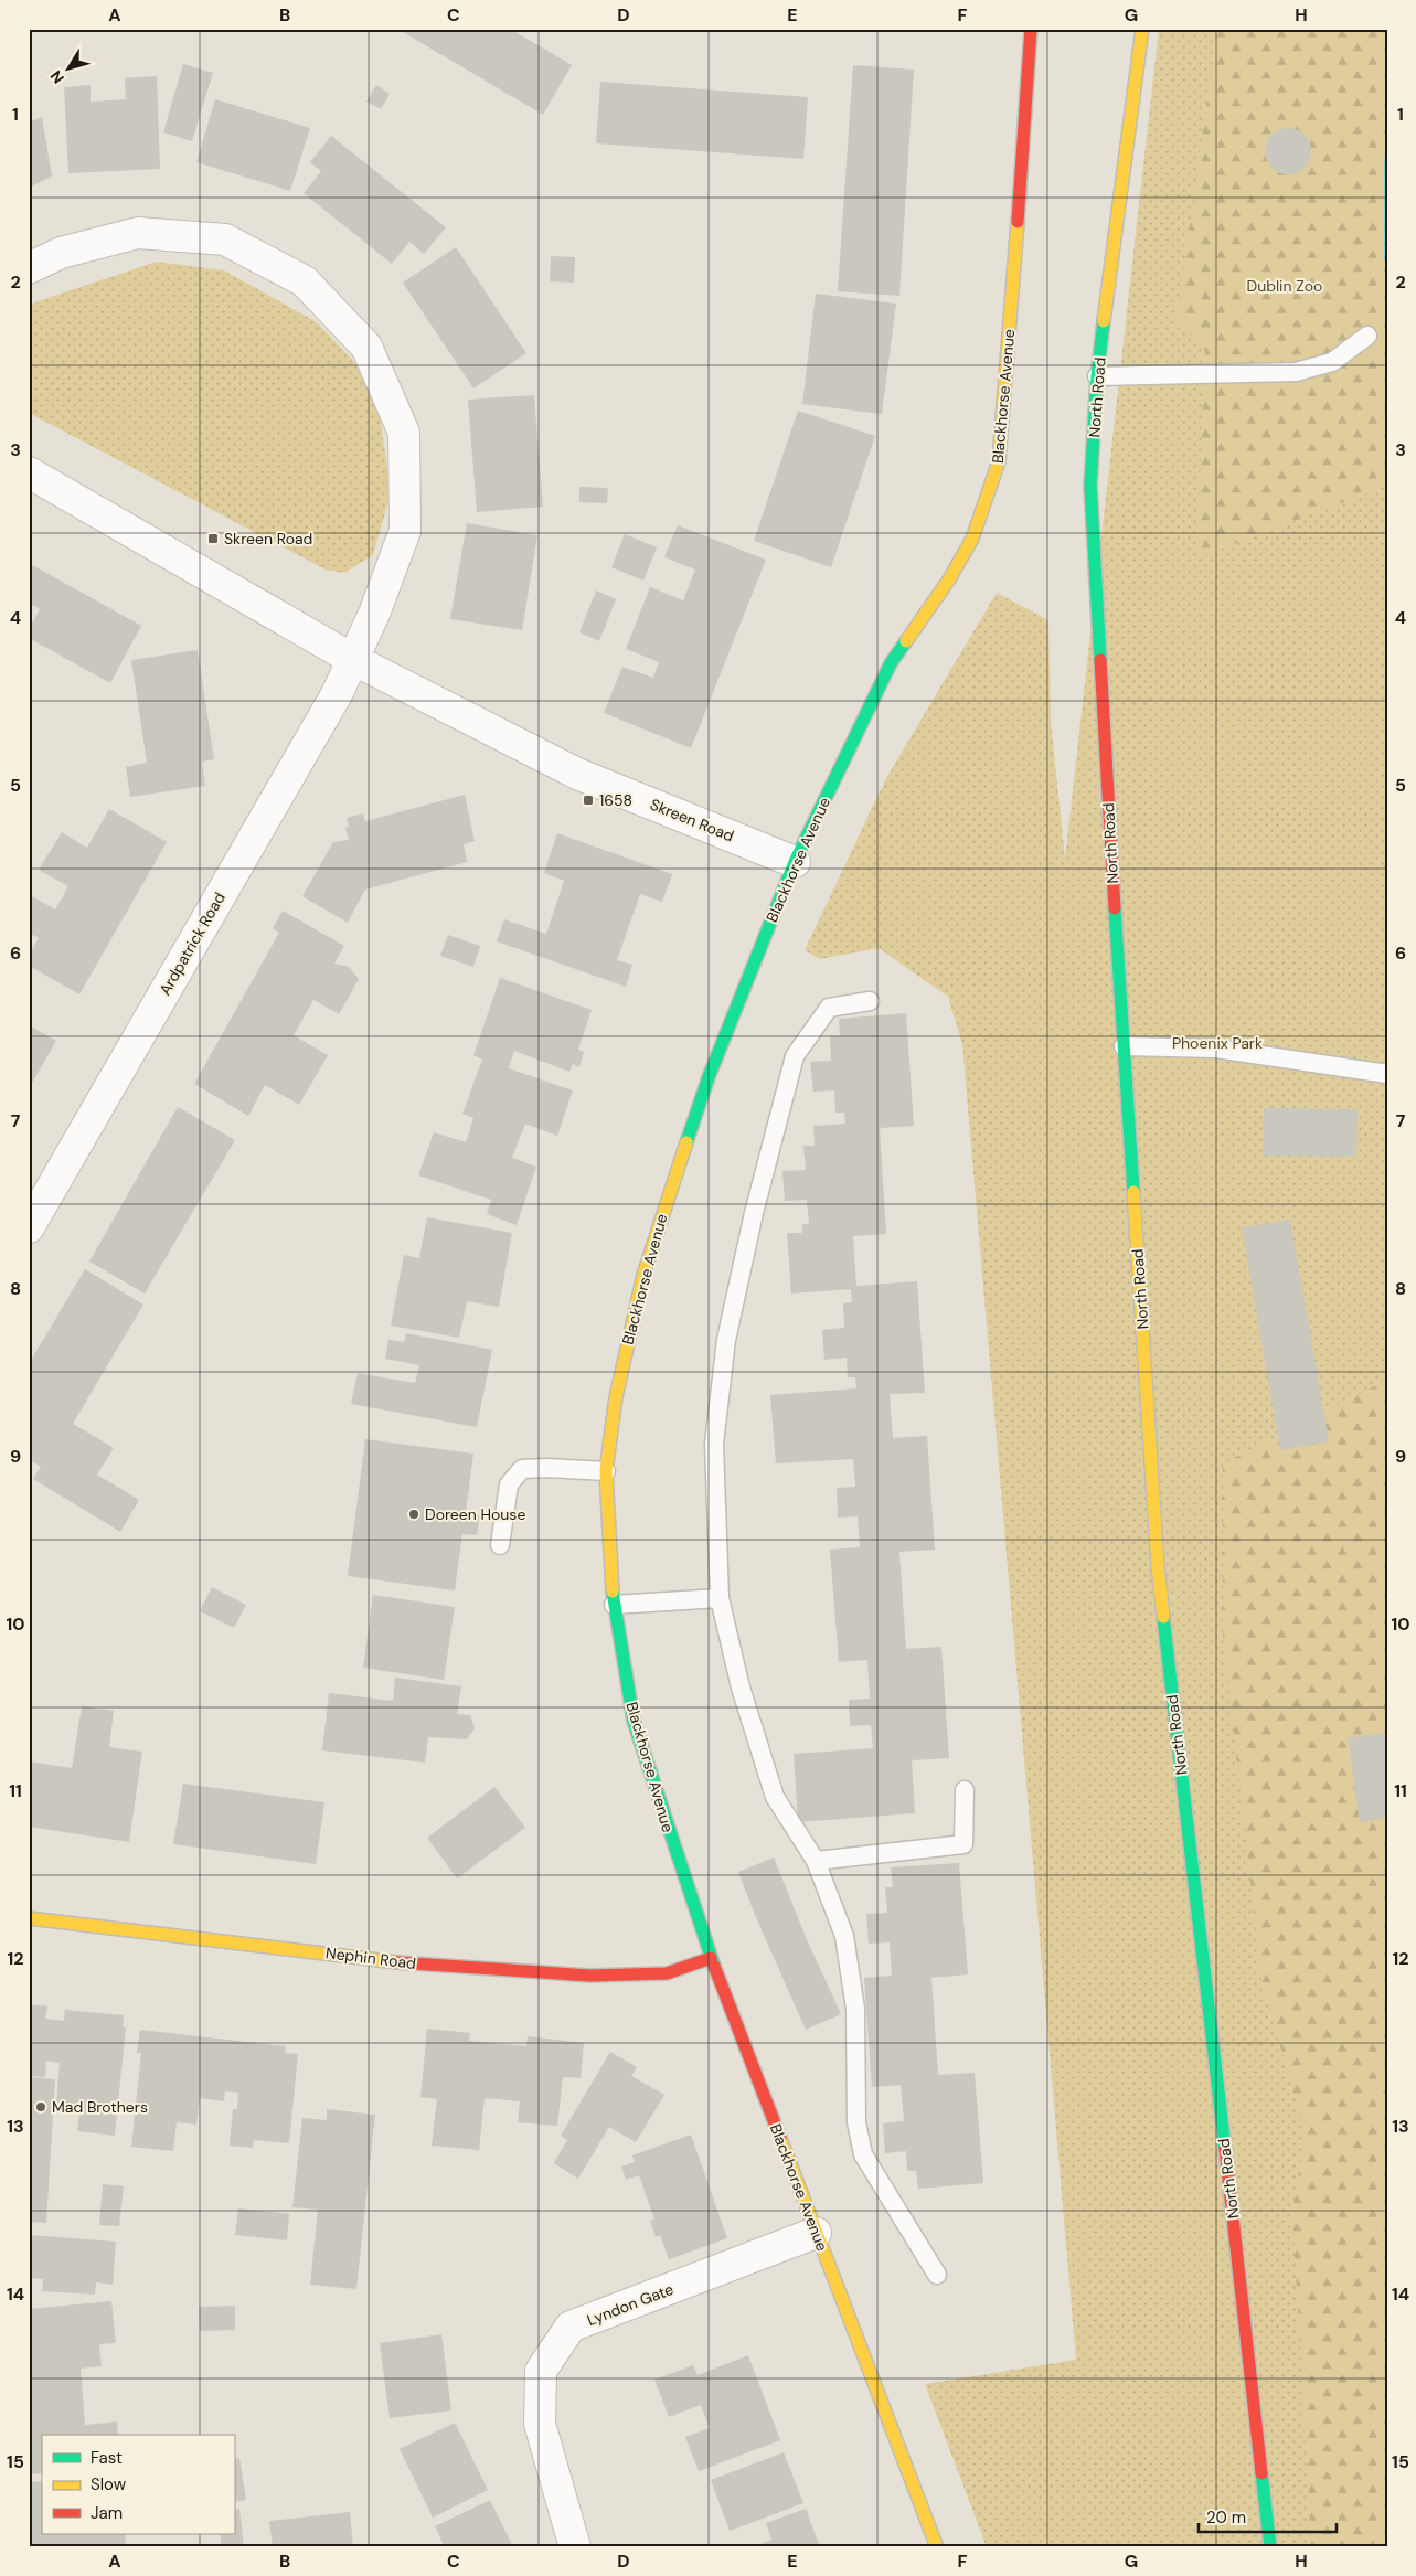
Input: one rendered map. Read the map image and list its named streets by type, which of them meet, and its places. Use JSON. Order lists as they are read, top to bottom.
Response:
{
  "streets": {
    "street": [
      "Blackhorse Avenue",
      "North Road",
      "Skreen Road",
      "Ardpatrick Road",
      "Nephin Road",
      "Lyndon Gate"
    ]
  },
  "crossings": [
    ["Blackhorse Avenue", "Skreen Road"],
    ["Blackhorse Avenue", "Nephin Road"],
    ["Blackhorse Avenue", "Lyndon Gate"],
    ["Skreen Road", "Ardpatrick Road"]
  ],
  "parks": ["Dublin Zoo", "Phoenix Park"],
  "places": {
    "transit": ["Skreen Road", "1658"],
    "other": ["Doreen House", "Mad Brothers"]
  },
  "legend": ["Fast", "Slow", "Jam"],
  "scale_bar": "20 m",
  "north": "bottom left",
  "grid": {
    "columns": [
      "A",
      "B",
      "C",
      "D",
      "E",
      "F",
      "G",
      "H"
    ],
    "rows": [
      "1",
      "2",
      "3",
      "4",
      "5",
      "6",
      "7",
      "8",
      "9",
      "10",
      "11",
      "12",
      "13",
      "14",
      "15"
    ]
  }
}
